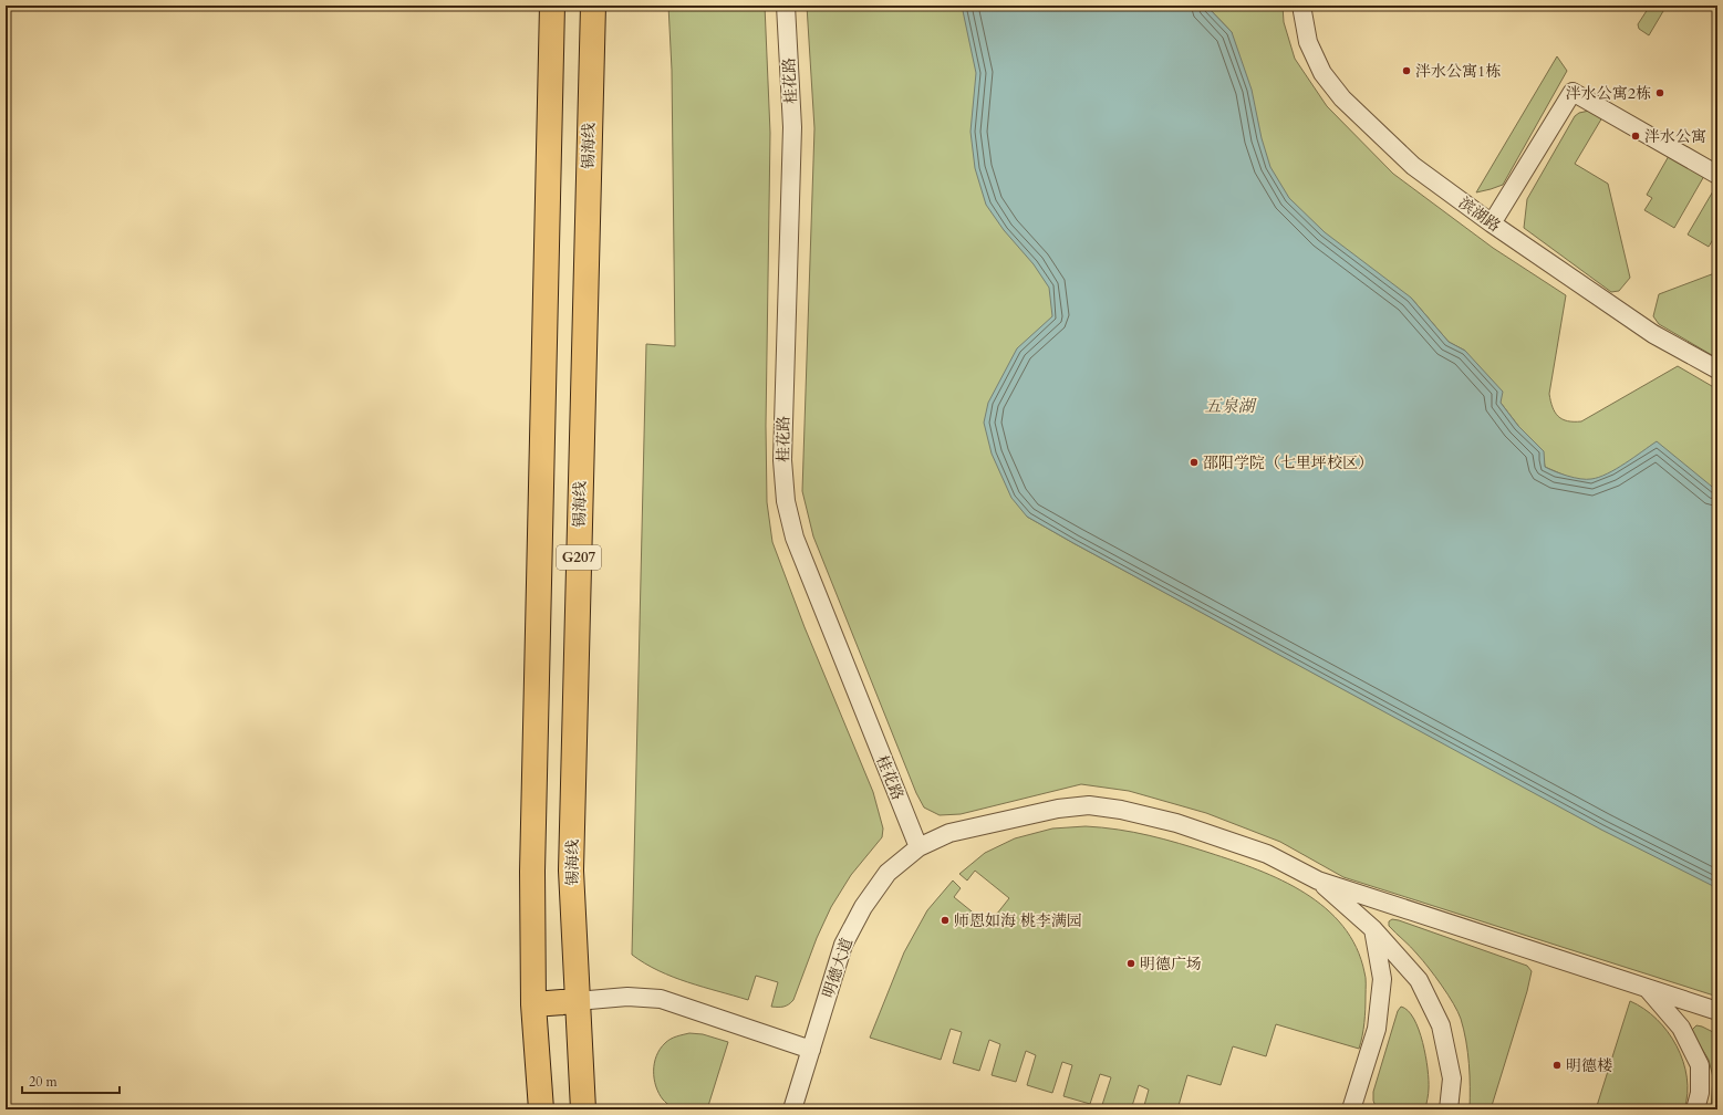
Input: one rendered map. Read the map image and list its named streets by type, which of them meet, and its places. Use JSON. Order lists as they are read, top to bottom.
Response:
{
  "streets": {
    "highway": ["锡海线", "G207"],
    "lane": ["桂花路", "滨湖路", "明德大道"]
  },
  "crossings": [
    ["桂花路", "明德大道"]
  ],
  "water": ["五泉湖"],
  "places": [
    "泮水公寓1栋",
    "泮水公寓2栋",
    "泮水公寓",
    "邵阳学院（七里坪校区）",
    "师恩如海 桃李满园",
    "明德广场",
    "明德楼"
  ],
  "scale_bar": "20 m"
}
